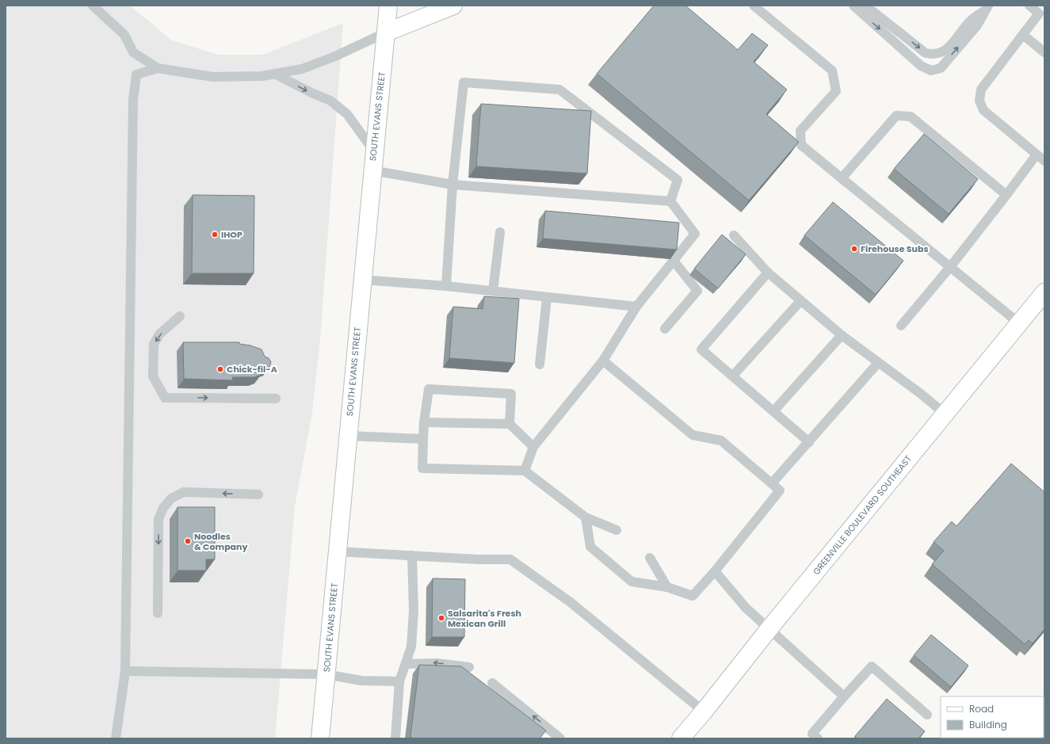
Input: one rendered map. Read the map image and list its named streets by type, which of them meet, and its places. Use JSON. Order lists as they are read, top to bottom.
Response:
{
  "streets": {
    "main road": ["SOUTH EVANS STREET", "GREENVILLE BOULEVARD SOUTHEAST"]
  },
  "places": [
    "IHOP",
    "Firehouse Subs",
    "Chick-fil-A",
    "Noodles & Company",
    "Salsarita's Fresh Mexican Grill"
  ],
  "legend": ["Road", "Building"]
}
